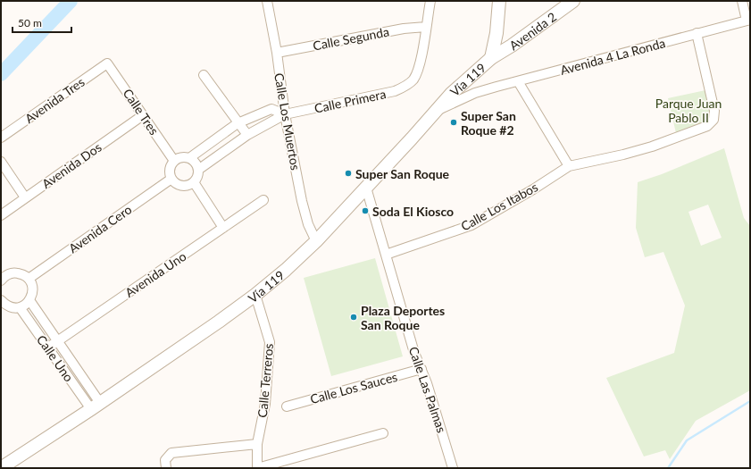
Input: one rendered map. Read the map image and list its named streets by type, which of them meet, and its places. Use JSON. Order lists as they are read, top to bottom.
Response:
{
  "streets": {
    "main road": ["Avenida 2", "Vía 119"],
    "street": [
      "Calle Segunda",
      "Avenida 4 La Ronda",
      "Avenida Tres",
      "Calle Primera",
      "Calle Tres",
      "Calle Los Muertos",
      "Avenida Dos",
      "Calle Los Itabos",
      "Avenida Cero",
      "Avenida Uno",
      "Calle Uno",
      "Calle Terreros",
      "Calle Los Sauces",
      "Calle Las Palmas"
    ]
  },
  "crossings": [
    ["Avenida 2", "Vía 119"],
    ["Calle Segunda", "Calle Primera"],
    ["Calle Segunda", "Calle Los Muertos"],
    ["Avenida 4 La Ronda", "Vía 119"],
    ["Vía 119", "Calle Los Muertos"],
    ["Vía 119", "Calle Uno"],
    ["Vía 119", "Calle Terreros"],
    ["Vía 119", "Calle Las Palmas"],
    ["Avenida Tres", "Calle Tres"],
    ["Calle Primera", "Calle Los Muertos"],
    ["Calle Tres", "Avenida Dos"],
    ["Calle Tres", "Avenida Cero"],
    ["Calle Los Itabos", "Calle Las Palmas"],
    ["Avenida Uno", "Calle Uno"],
    ["Calle Los Sauces", "Calle Las Palmas"]
  ],
  "parks": ["Parque Juan Pablo II"],
  "places": [
    "Super San Roque #2",
    "Super San Roque",
    "Soda El Kiosco",
    "Plaza Deportes San Roque"
  ],
  "scale_bar": "50 m"
}
